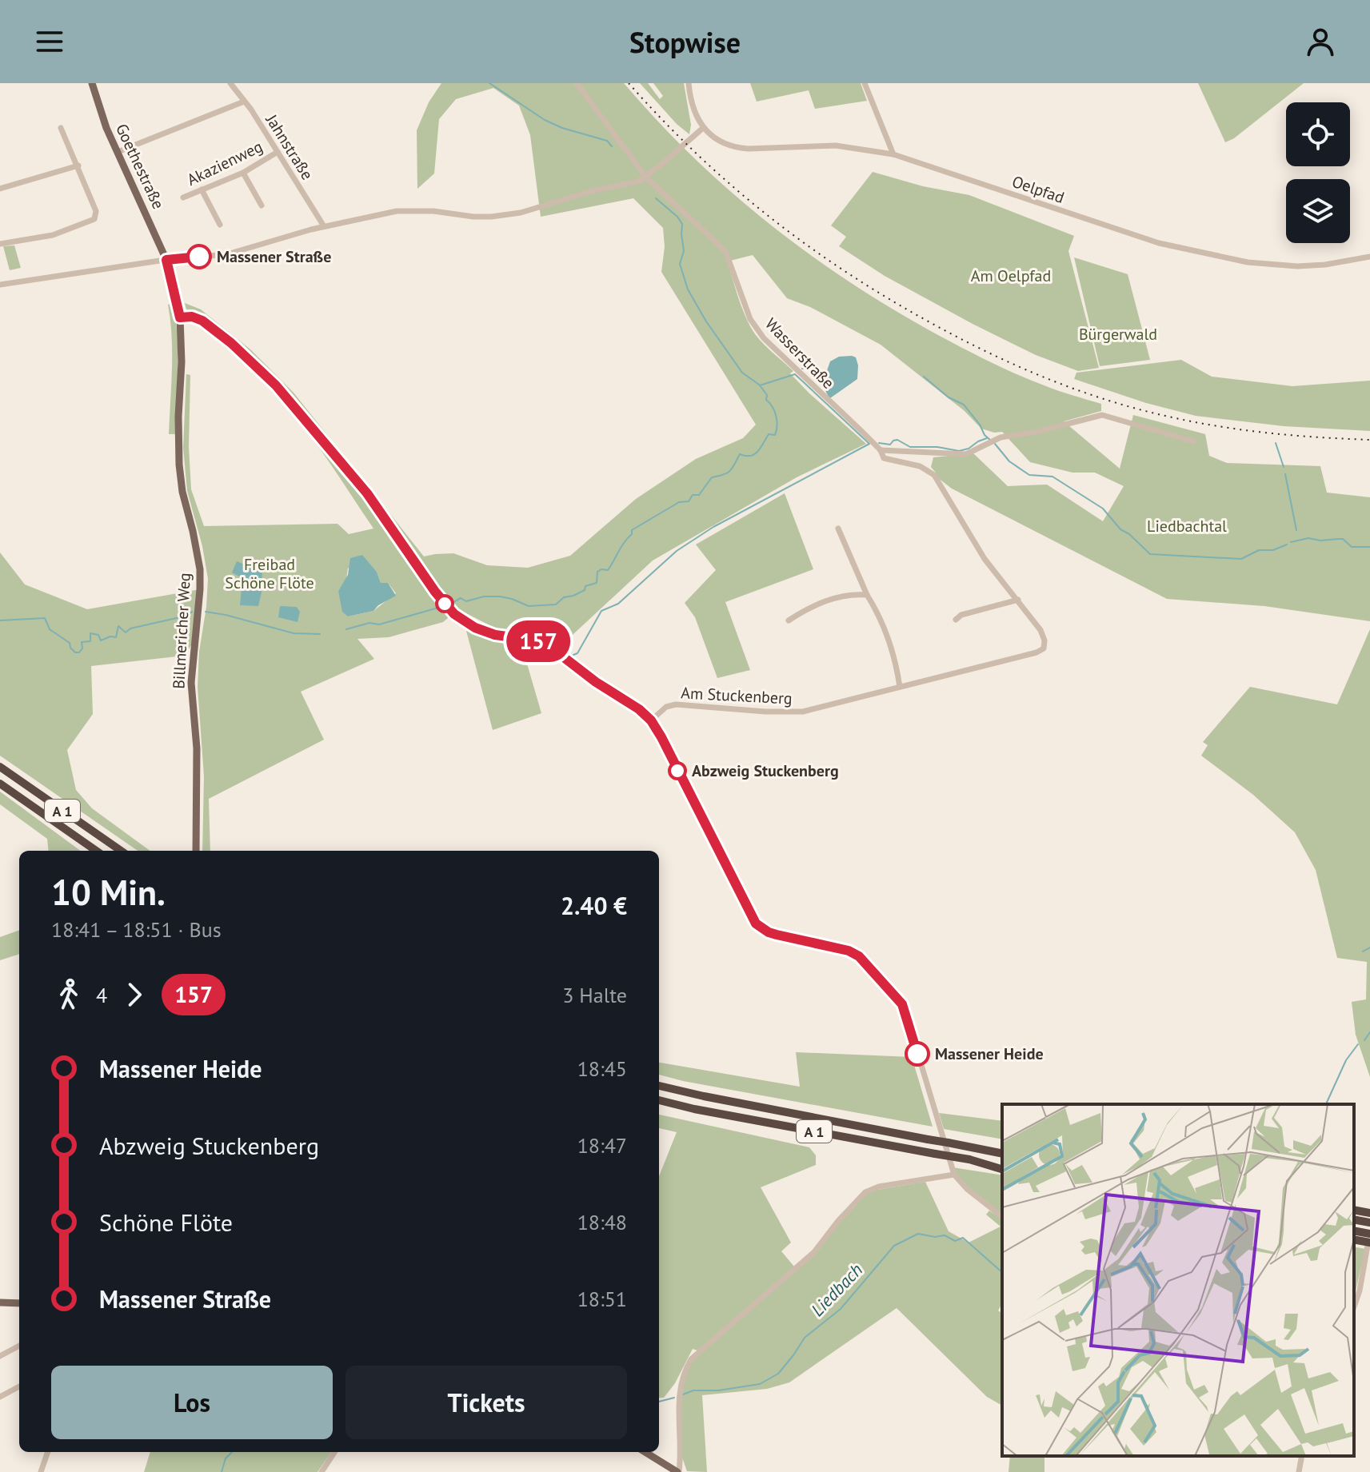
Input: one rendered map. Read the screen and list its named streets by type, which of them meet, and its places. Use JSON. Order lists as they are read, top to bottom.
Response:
{
  "streets": {
    "highway": ["A 1"],
    "main road": ["Goethestraße", "Billmericher Weg"],
    "street": [
      "Jahnstraße",
      "Akazienweg",
      "Oelpfad",
      "Wasserstraße",
      "Am Stuckenberg"
    ]
  },
  "crossings": [
    ["Jahnstraße", "Akazienweg"],
    ["Goethestraße", "Billmericher Weg"],
    ["Wasserstraße", "Am Stuckenberg"]
  ],
  "water": ["Liedbach"],
  "parks": [
    "Am Oelpfad",
    "Bürgerwald",
    "Liedbachtal",
    "Freibad Schöne Flöte"
  ],
  "places": ["Massener Straße", "Abzweig Stuckenberg", "Massener Heide"],
  "lines": ["bus line 157"],
  "page": {
    "header": "Stopwise",
    "on_map": "157",
    "heading": ["10 Min.", "18:41 – 18:51 · Bus", "2.40 €"],
    "legs": ["4", "157", "3 Halte"],
    "list": [
      {
        "name": "Massener Heide",
        "value": "18:45"
      },
      {
        "name": "Abzweig Stuckenberg",
        "value": "18:47"
      },
      {
        "name": "Schöne Flöte",
        "value": "18:48"
      },
      {
        "name": "Massener Straße",
        "value": "18:51"
      }
    ],
    "buttons": ["Los", "Tickets"]
  }
}
